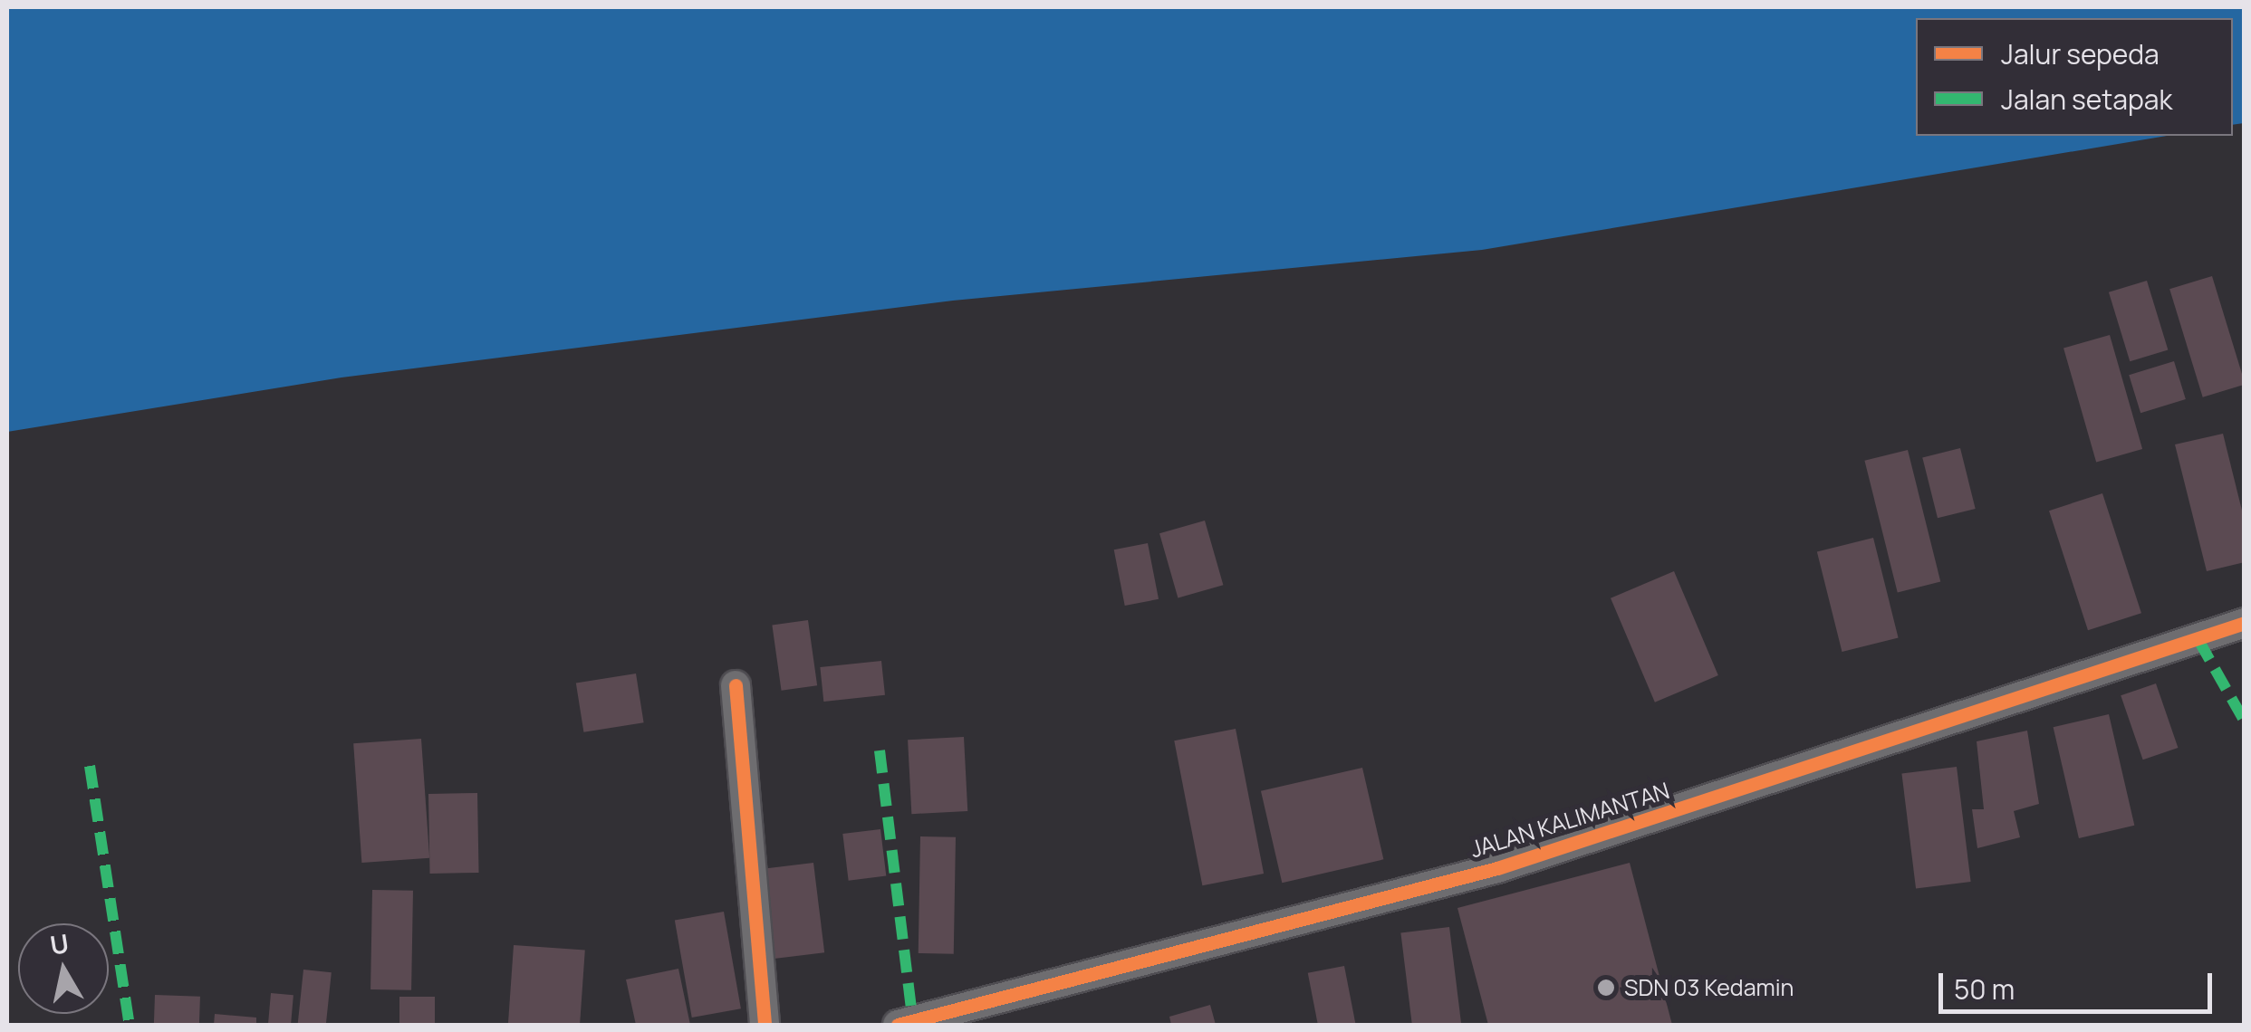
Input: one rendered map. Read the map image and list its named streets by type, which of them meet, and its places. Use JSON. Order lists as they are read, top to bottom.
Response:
{
  "streets": {
    "street": ["JALAN KALIMANTAN"]
  },
  "places": ["SDN 03 Kedamin"],
  "legend": ["Jalur sepeda", "Jalan setapak"],
  "scale_bar": "50 m",
  "north": "top"
}
